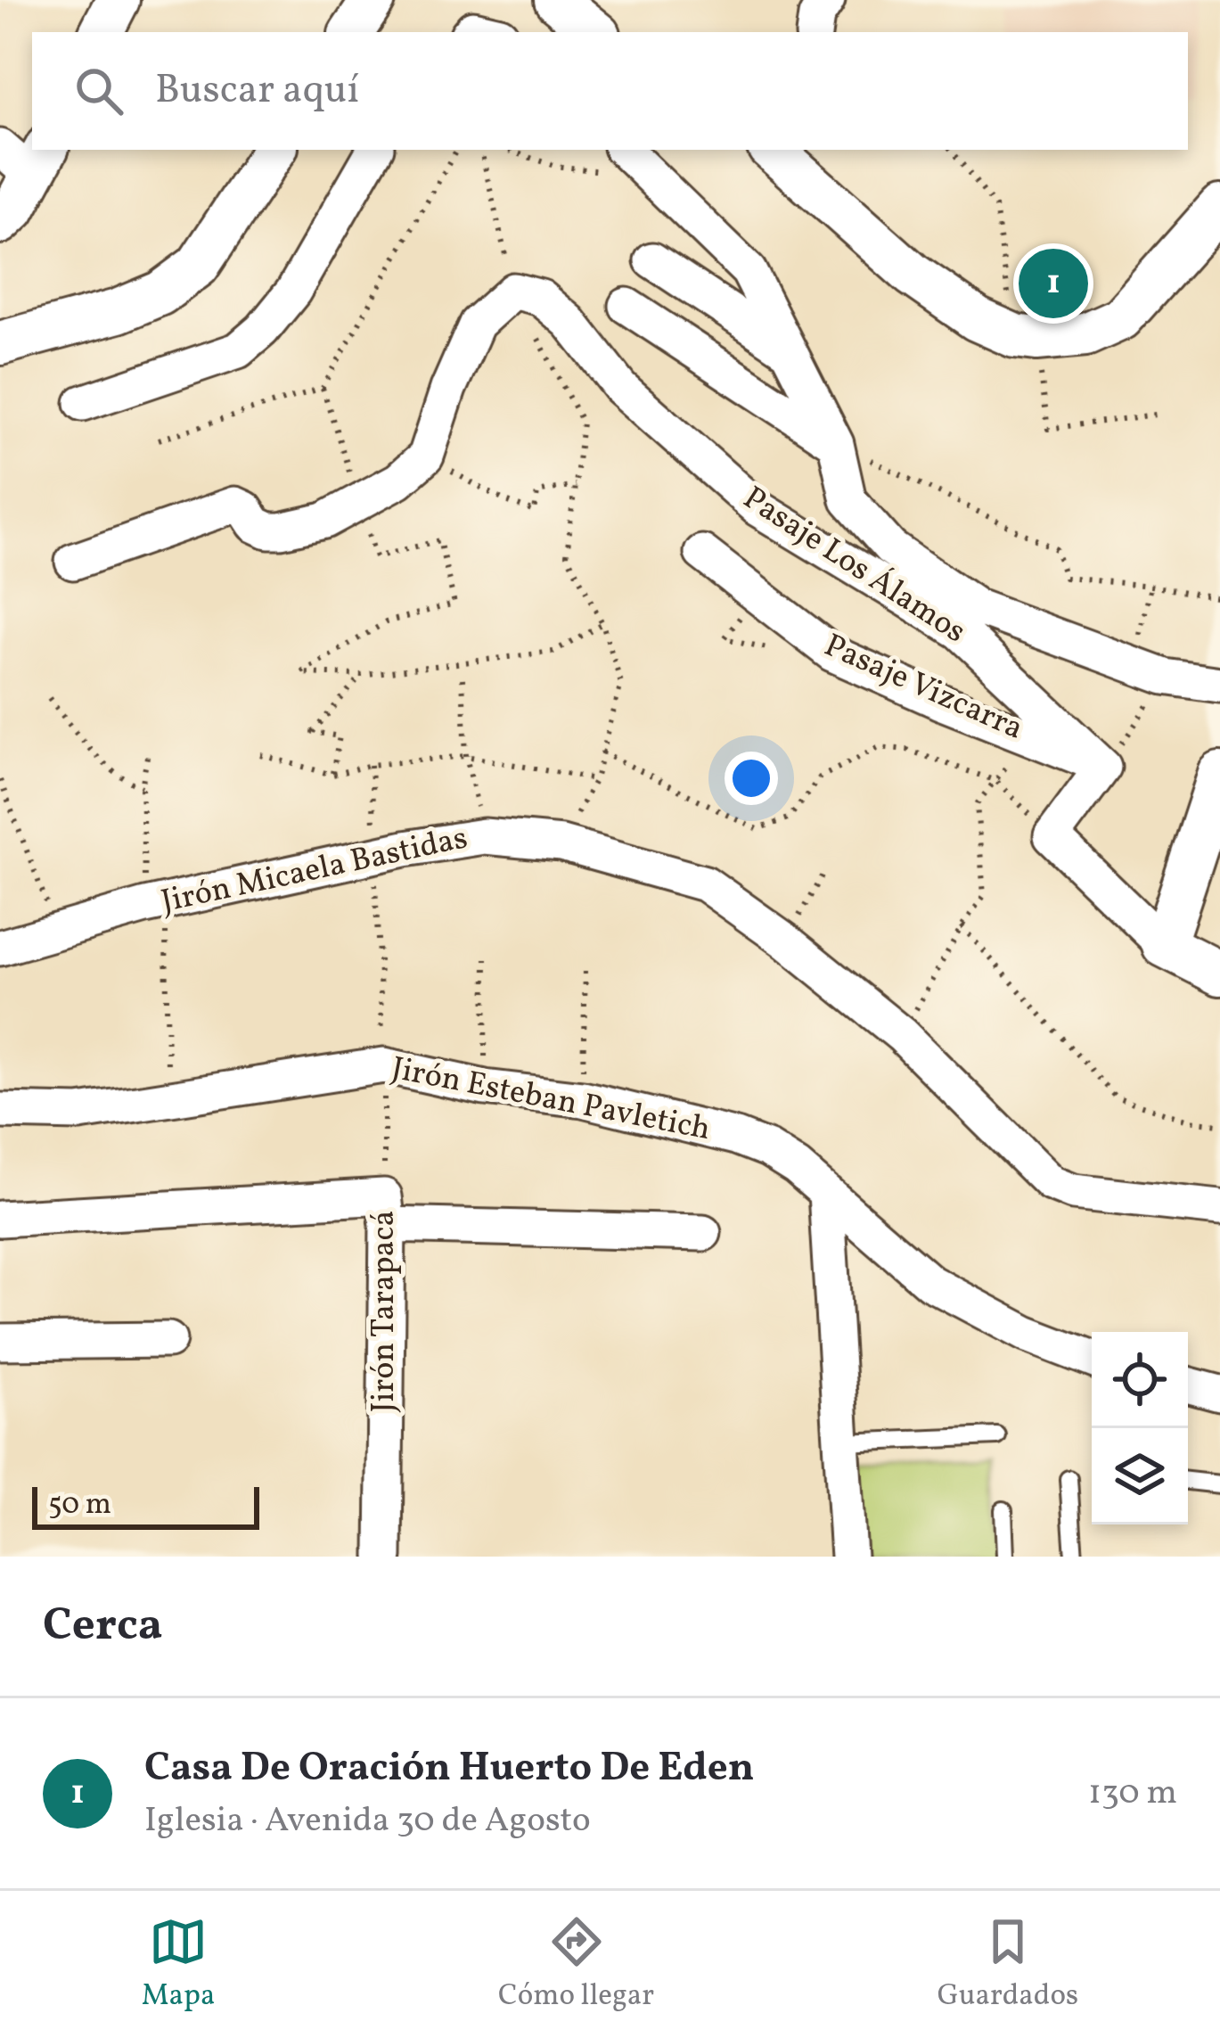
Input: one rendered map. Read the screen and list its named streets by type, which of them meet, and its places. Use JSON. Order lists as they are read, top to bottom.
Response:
{
  "streets": {
    "street": [
      "Pasaje Los Álamos",
      "Pasaje Vizcarra",
      "Jirón Micaela Bastidas",
      "Jirón Esteban Pavletich",
      "Jirón Tarapacá"
    ]
  },
  "crossings": [
    ["Pasaje Los Álamos", "Pasaje Vizcarra"],
    ["Jirón Micaela Bastidas", "Jirón Tarapacá"],
    ["Jirón Esteban Pavletich", "Jirón Tarapacá"]
  ],
  "scale_bar": "50 m",
  "page": {
    "search": "Buscar aquí",
    "pins": "1",
    "scale": "50 m",
    "heading": "Cerca",
    "list": [
      {
        "mark": "1",
        "name": "Casa De Oración Huerto De Eden",
        "note": "Iglesia · Avenida 30 de Agosto",
        "value": "130 m"
      }
    ],
    "nav": ["Mapa", "Cómo llegar", "Guardados"]
  }
}
